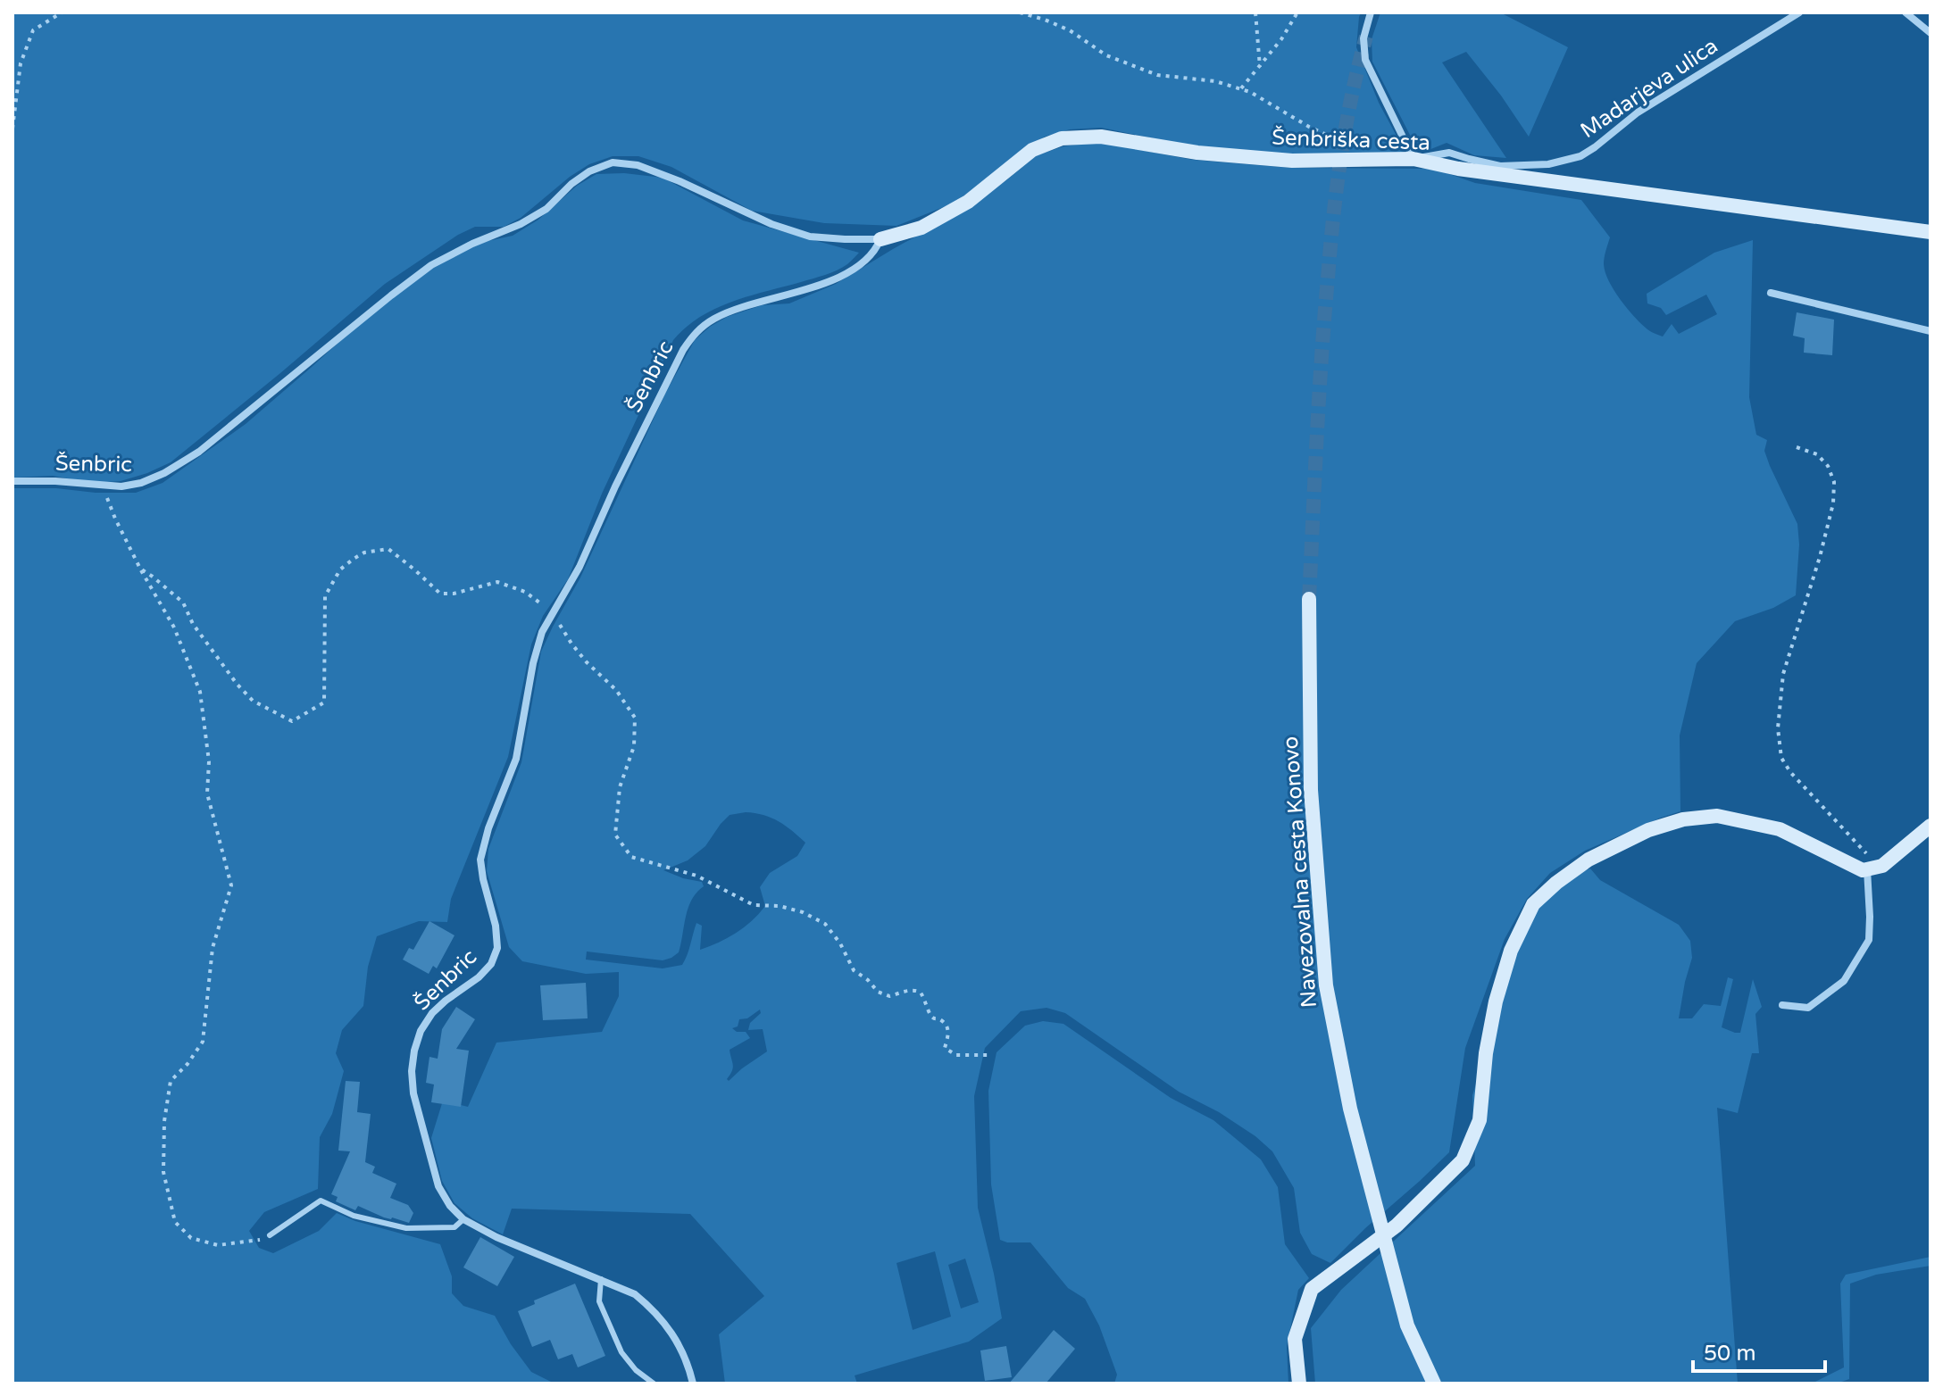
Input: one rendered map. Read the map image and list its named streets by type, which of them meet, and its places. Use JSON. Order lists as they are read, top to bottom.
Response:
{
  "streets": {
    "street": [
      "Madarjeva ulica",
      "Šenbriška cesta",
      "Šenbric",
      "Navezovalna cesta Konovo"
    ]
  },
  "crossings": [
    ["Madarjeva ulica", "Šenbriška cesta"],
    ["Šenbriška cesta", "Šenbric"]
  ],
  "scale_bar": "50 m"
}
